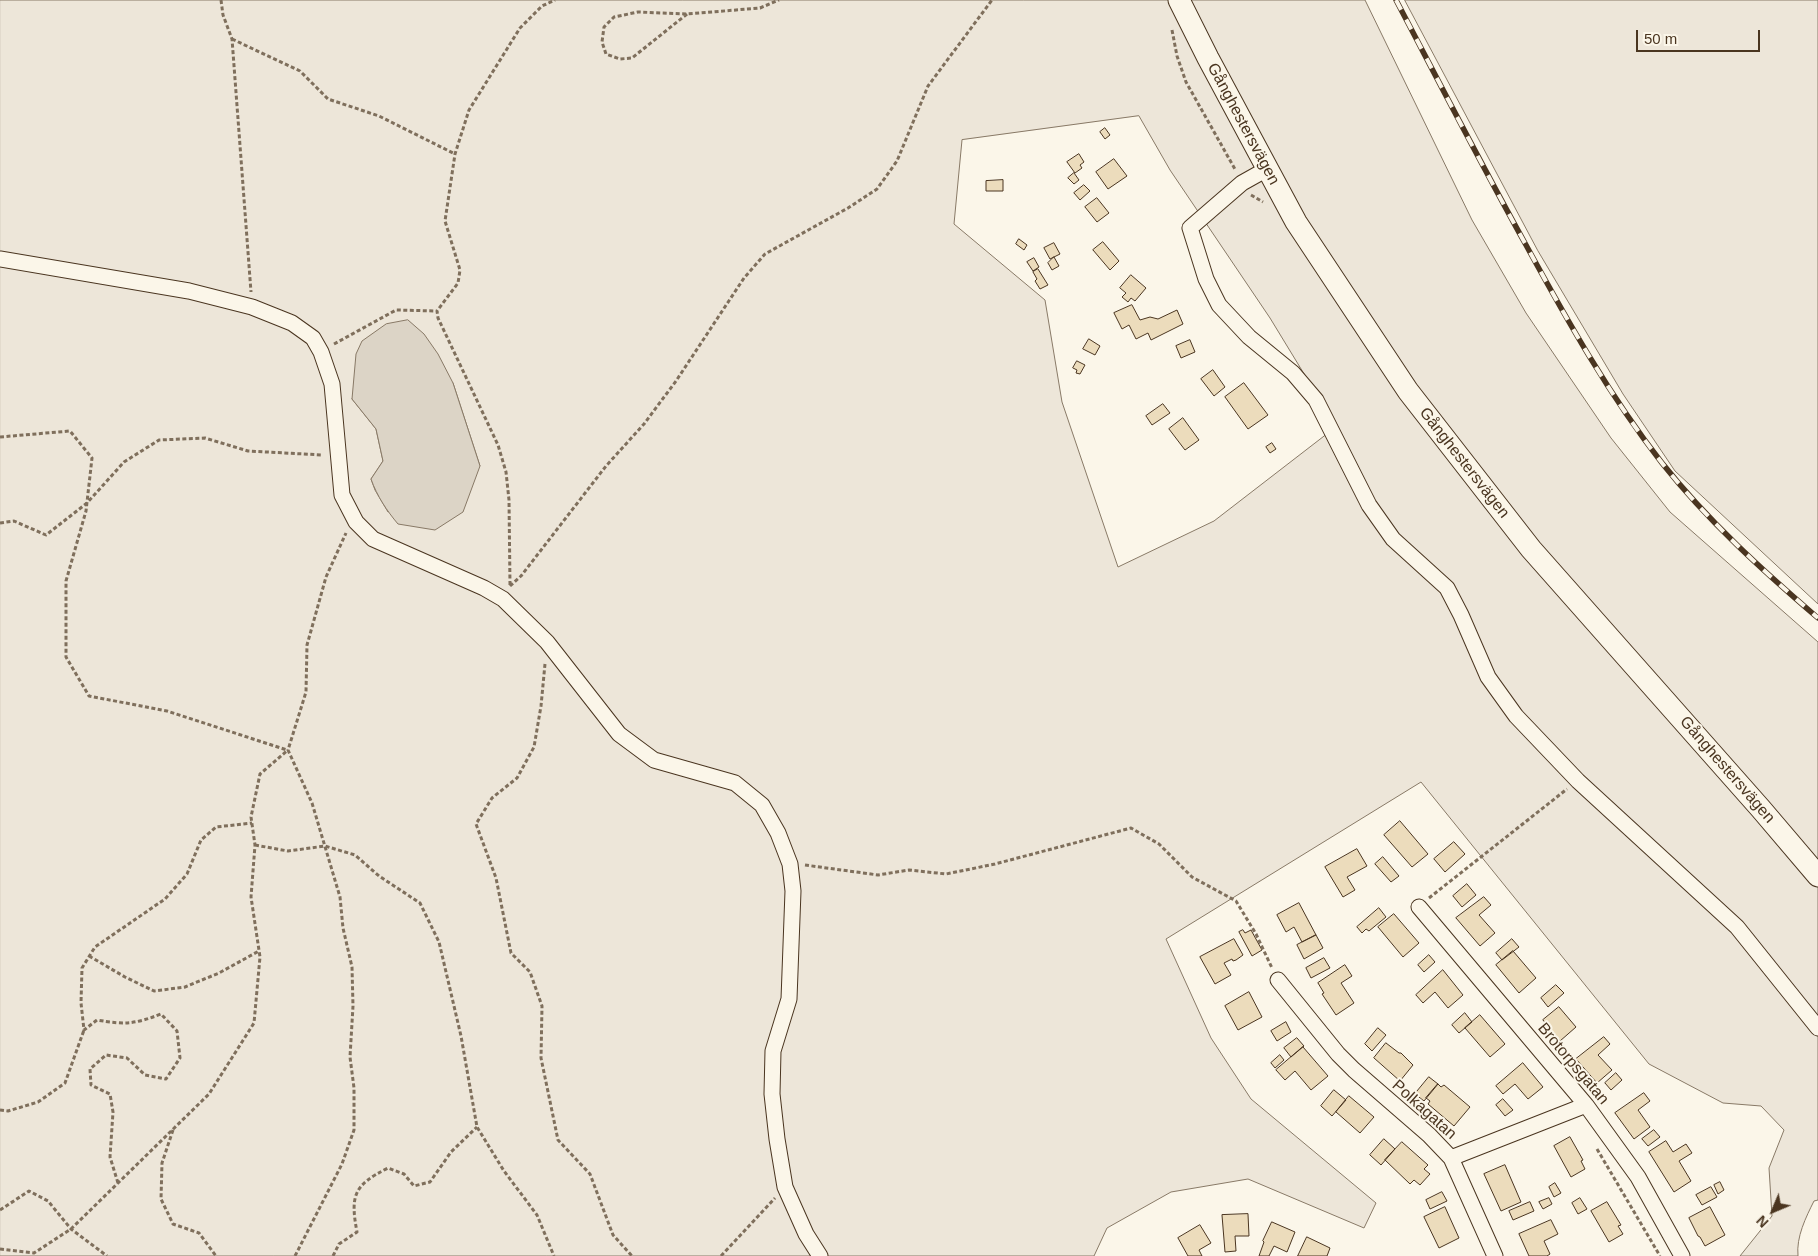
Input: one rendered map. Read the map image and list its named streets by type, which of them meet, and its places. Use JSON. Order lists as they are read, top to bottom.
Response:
{
  "streets": {
    "street": ["Gånghestersvägen", "Brotorpsgatan", "Polkagatan"]
  },
  "crossings": [
    ["Brotorpsgatan", "Polkagatan"]
  ],
  "scale_bar": "50 m",
  "north": "bottom left"
}
